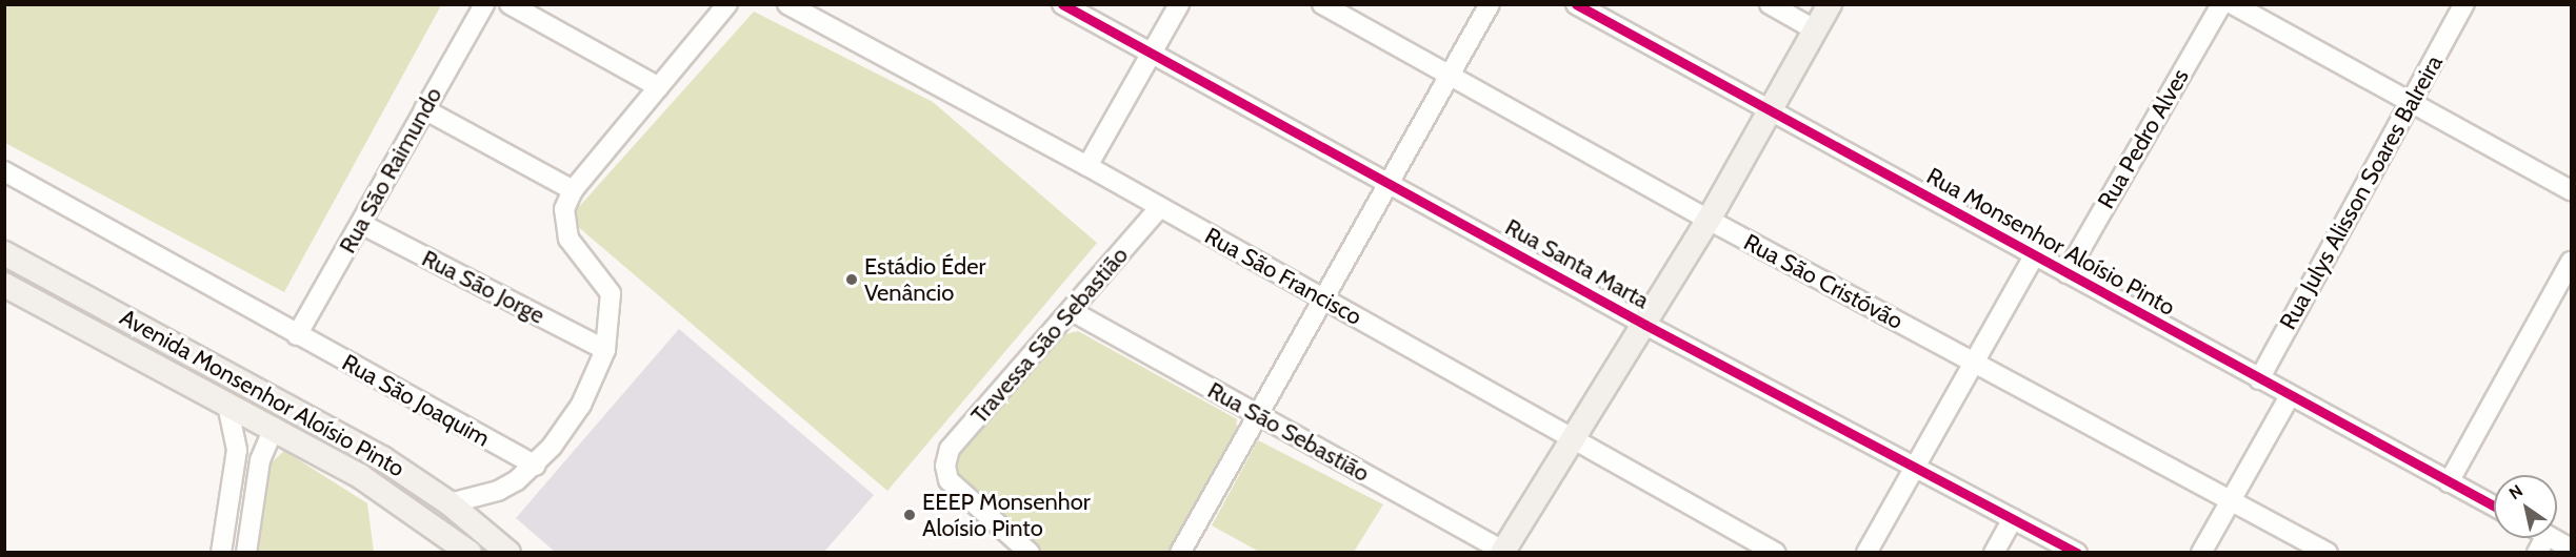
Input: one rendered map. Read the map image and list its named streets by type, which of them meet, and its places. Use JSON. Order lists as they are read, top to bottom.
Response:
{
  "streets": {
    "main road": ["Avenida Monsenhor Aloísio Pinto"],
    "street": [
      "Rua Pedro Alves",
      "Rua São Raimundo",
      "Rua Julys Alisson Soares Balreira",
      "Rua Monsenhor Aloísio Pinto",
      "Rua Santa Marta",
      "Rua São Francisco",
      "Rua São Cristóvão",
      "Rua São Jorge",
      "Travessa São Sebastião",
      "Rua São Joaquim",
      "Rua São Sebastião"
    ]
  },
  "crossings": [
    ["Rua Pedro Alves", "Rua Monsenhor Aloísio Pinto"],
    ["Rua São Raimundo", "Rua São Jorge"],
    ["Rua São Raimundo", "Rua São Joaquim"],
    ["Rua Julys Alisson Soares Balreira", "Rua Monsenhor Aloísio Pinto"],
    ["Rua São Francisco", "Travessa São Sebastião"],
    ["Travessa São Sebastião", "Rua São Sebastião"]
  ],
  "places": ["Estádio Éder Venâncio", "EEEP Monsenhor Aloísio Pinto"],
  "north": "top left"
}
